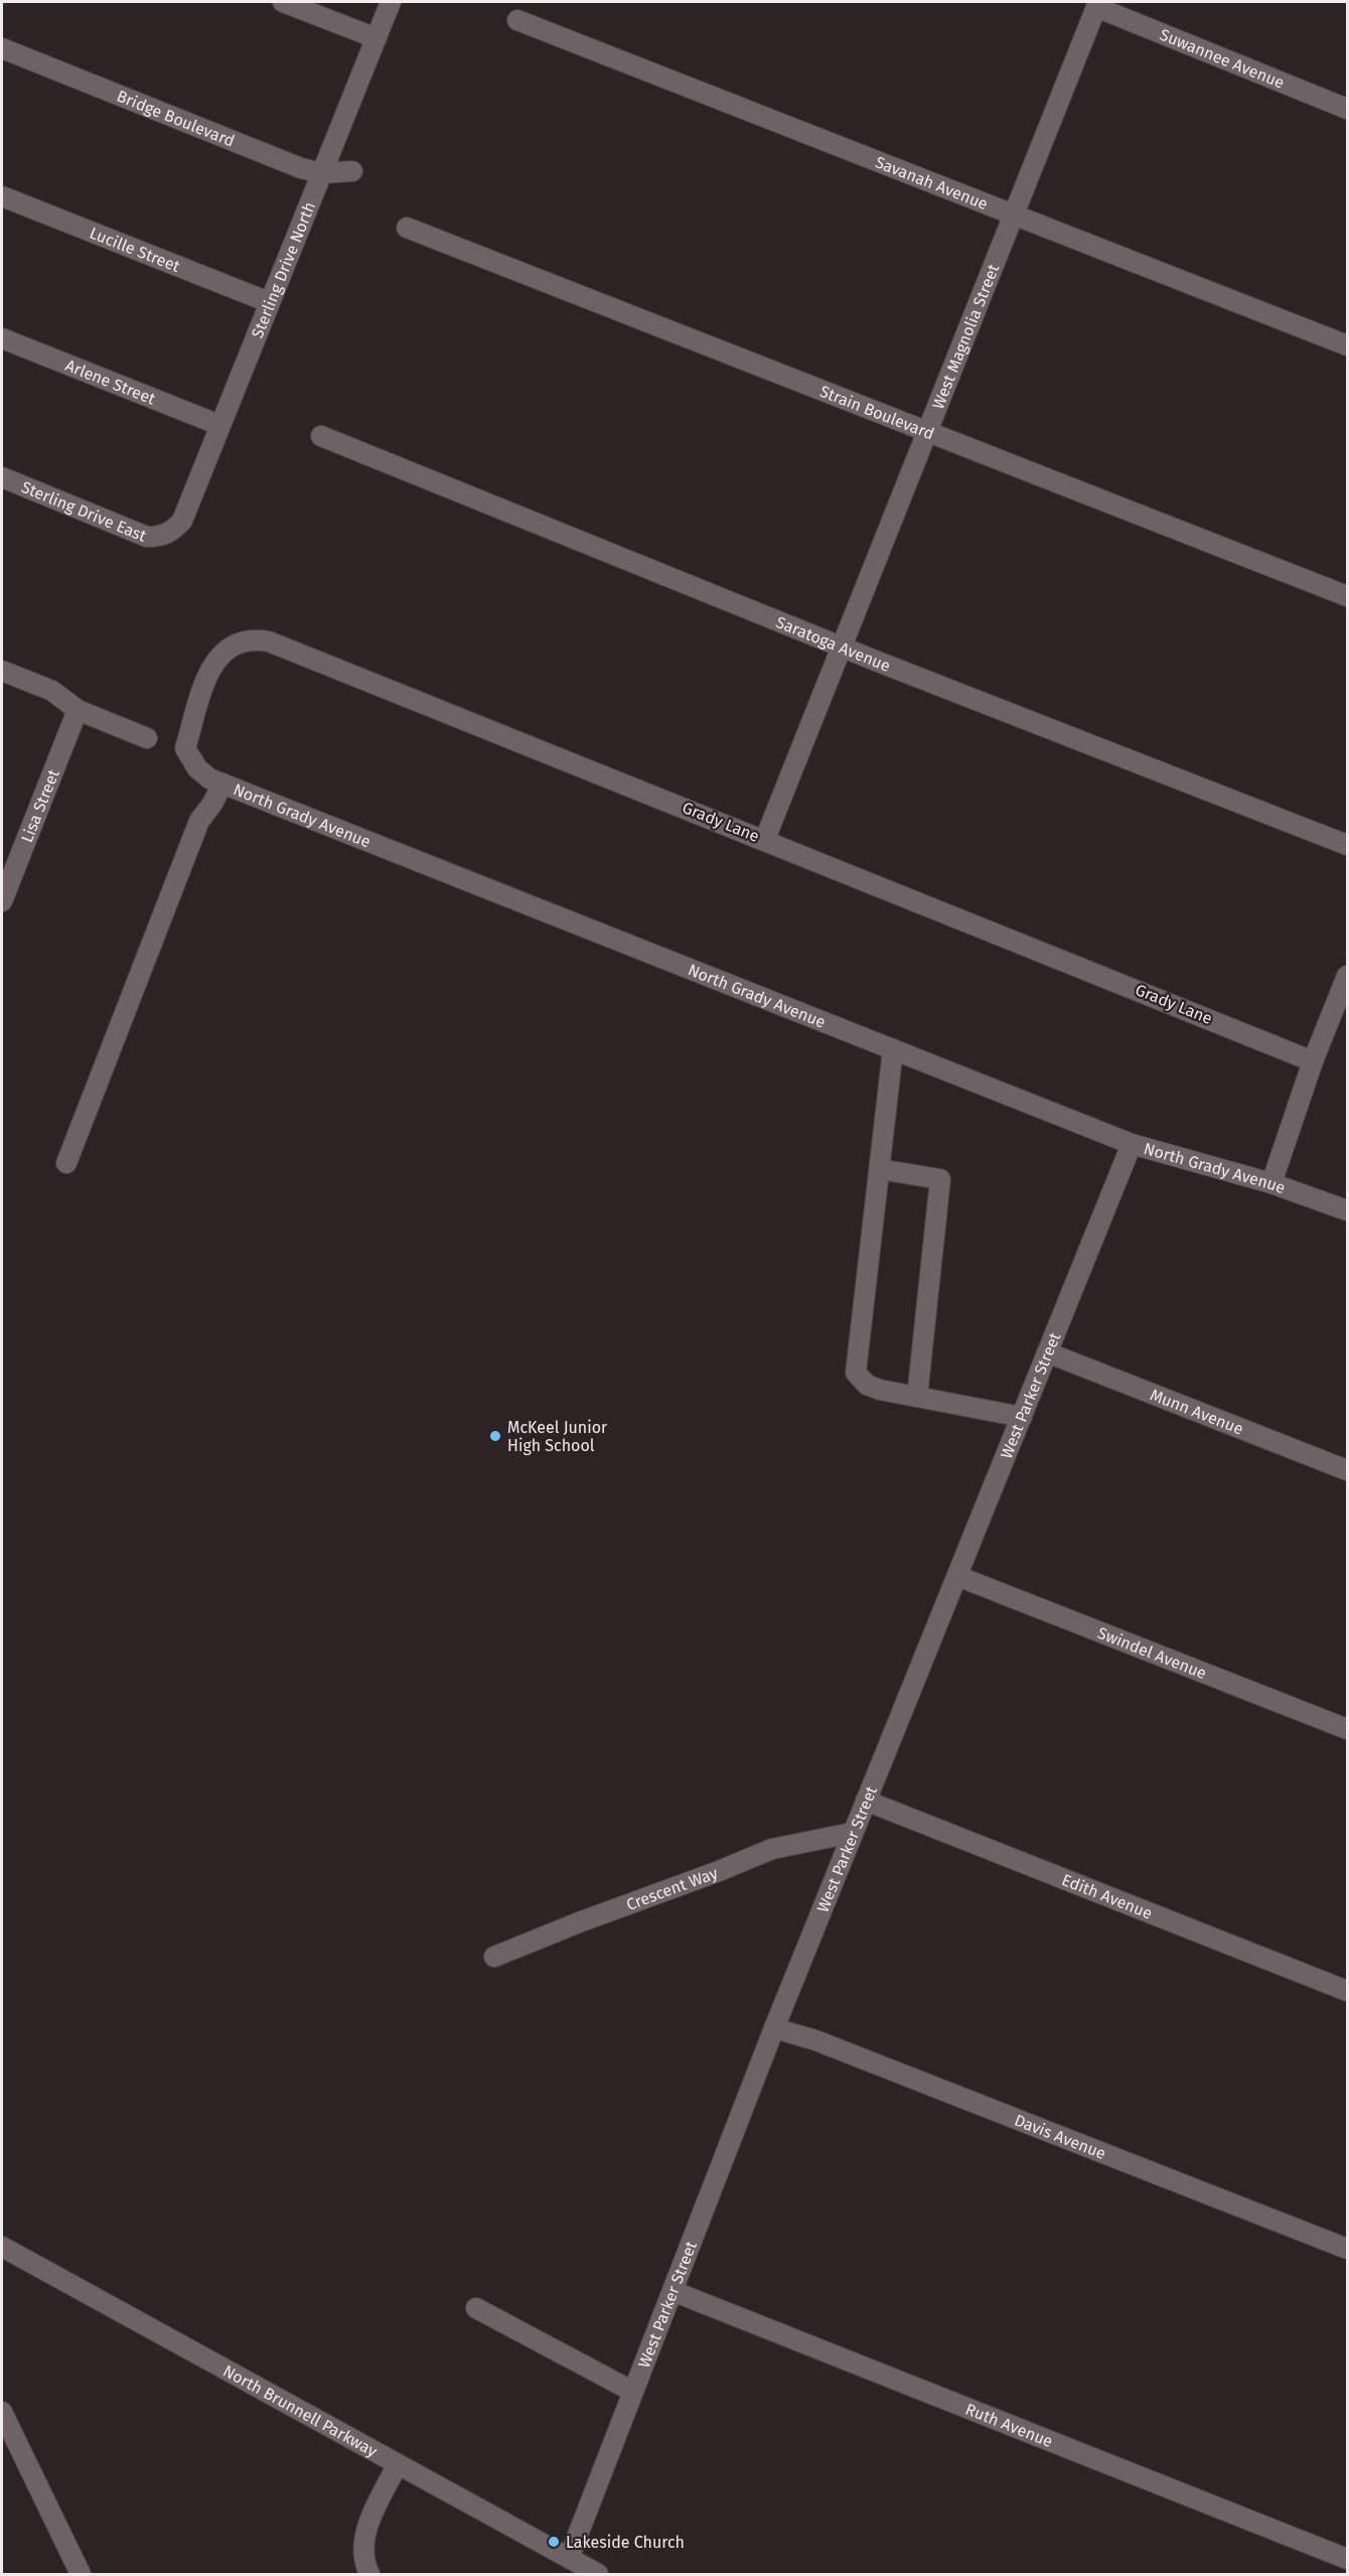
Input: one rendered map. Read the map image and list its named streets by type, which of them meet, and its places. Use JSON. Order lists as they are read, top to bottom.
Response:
{
  "streets": {
    "street": [
      "Suwannee Avenue",
      "Bridge Boulevard",
      "Savanah Avenue",
      "Lucille Street",
      "Sterling Drive North",
      "West Magnolia Street",
      "Arlene Street",
      "Strain Boulevard",
      "Sterling Drive East",
      "Saratoga Avenue",
      "Lisa Street",
      "North Grady Avenue",
      "Grady Lane",
      "West Parker Street",
      "Munn Avenue",
      "Swindel Avenue",
      "Crescent Way",
      "Edith Avenue",
      "Davis Avenue",
      "North Brunnell Parkway",
      "Ruth Avenue"
    ]
  },
  "crossings": [
    ["Suwannee Avenue", "West Magnolia Street"],
    ["Bridge Boulevard", "Sterling Drive North"],
    ["Savanah Avenue", "West Magnolia Street"],
    ["Lucille Street", "Sterling Drive North"],
    ["Sterling Drive North", "Arlene Street"],
    ["Sterling Drive North", "Sterling Drive East"],
    ["West Magnolia Street", "Strain Boulevard"],
    ["West Magnolia Street", "Saratoga Avenue"],
    ["West Magnolia Street", "Grady Lane"],
    ["North Grady Avenue", "Grady Lane"],
    ["North Grady Avenue", "West Parker Street"],
    ["West Parker Street", "Munn Avenue"],
    ["West Parker Street", "Swindel Avenue"],
    ["West Parker Street", "Crescent Way"],
    ["West Parker Street", "Edith Avenue"],
    ["West Parker Street", "Davis Avenue"],
    ["West Parker Street", "North Brunnell Parkway"],
    ["West Parker Street", "Ruth Avenue"]
  ],
  "places": ["McKeel Junior High School", "Lakeside Church"]
}
